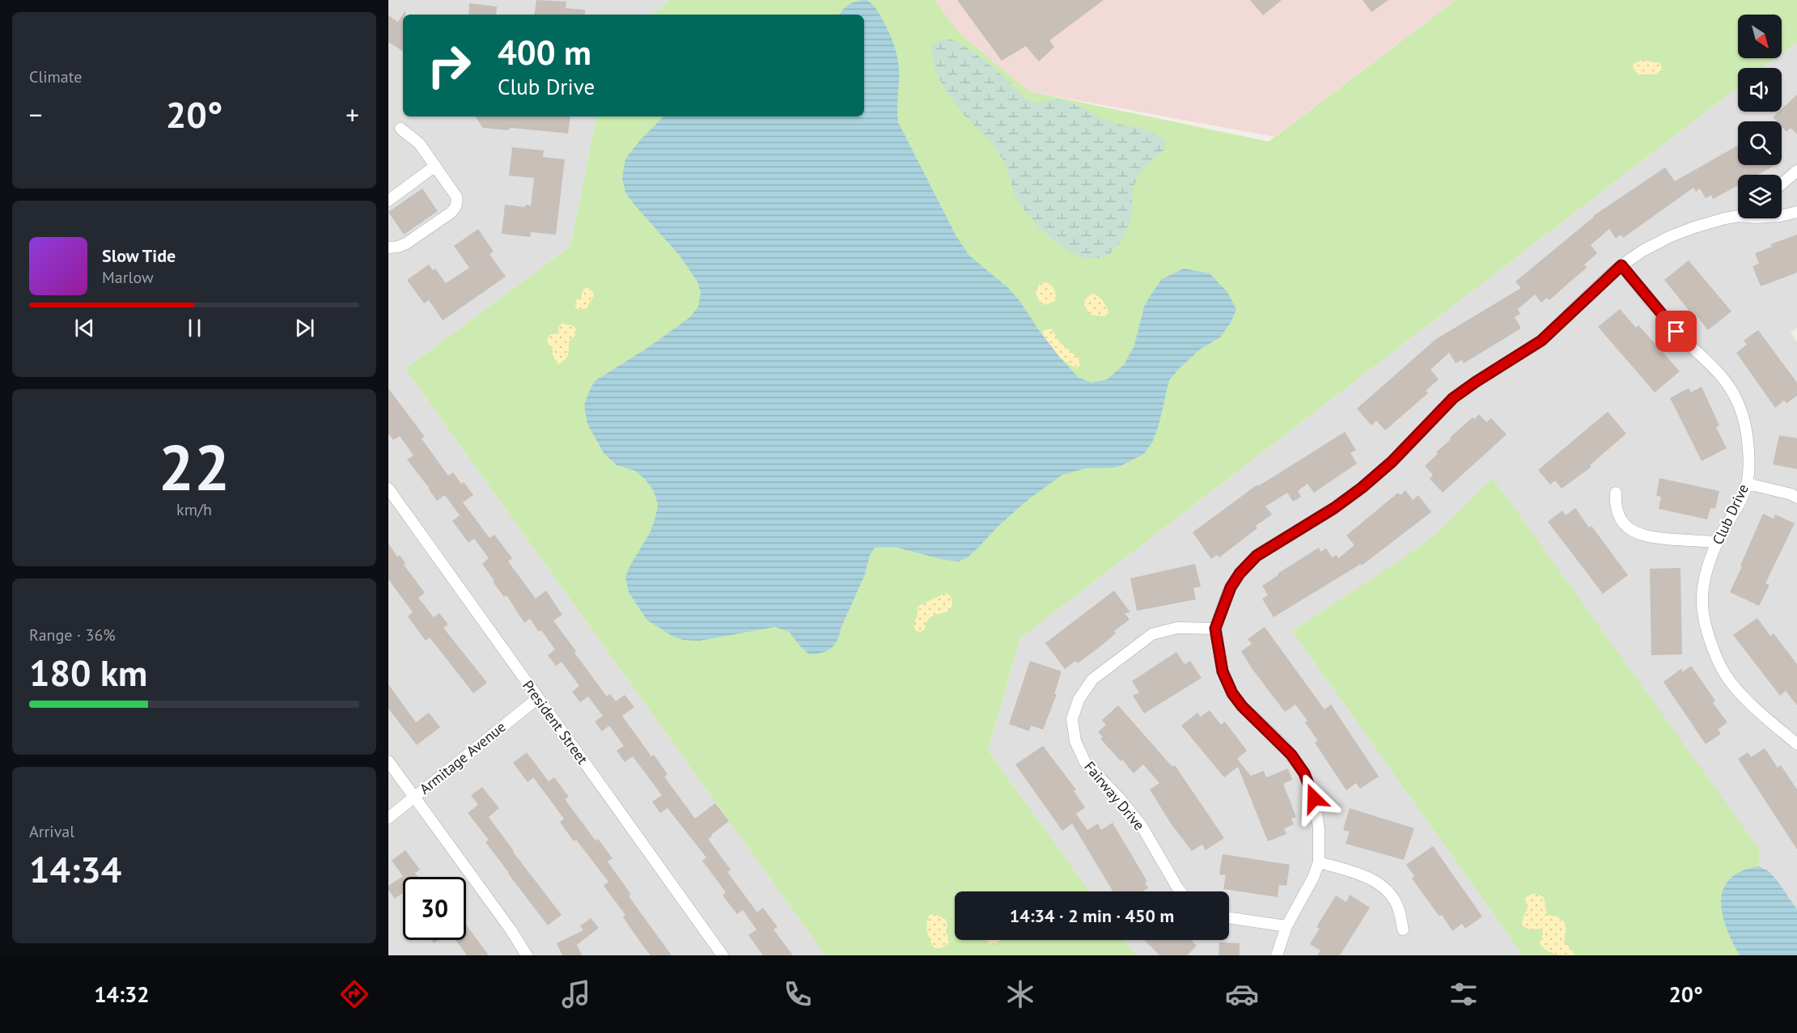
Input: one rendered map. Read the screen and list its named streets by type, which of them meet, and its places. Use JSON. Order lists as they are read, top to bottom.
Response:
{
  "streets": {
    "street": [
      "Club Drive",
      "President Street",
      "Armitage Avenue",
      "Fairway Drive"
    ]
  },
  "crossings": [
    ["President Street", "Armitage Avenue"]
  ],
  "north": "bottom right",
  "page": {
    "tile": [
      "Climate",
      ["22", "km/h"],
      ["Range · 36%", "180 km"],
      ["Arrival", "14:34"]
    ],
    "turn": ["400 m", "Club Drive"],
    "heat": ["−", "20°", "+"],
    "song": ["Slow Tide", "Marlow"],
    "limit": "30",
    "trip": "14:34 · 2 min · 450 m",
    "tabs": ["14:32", "20°"]
  }
}
